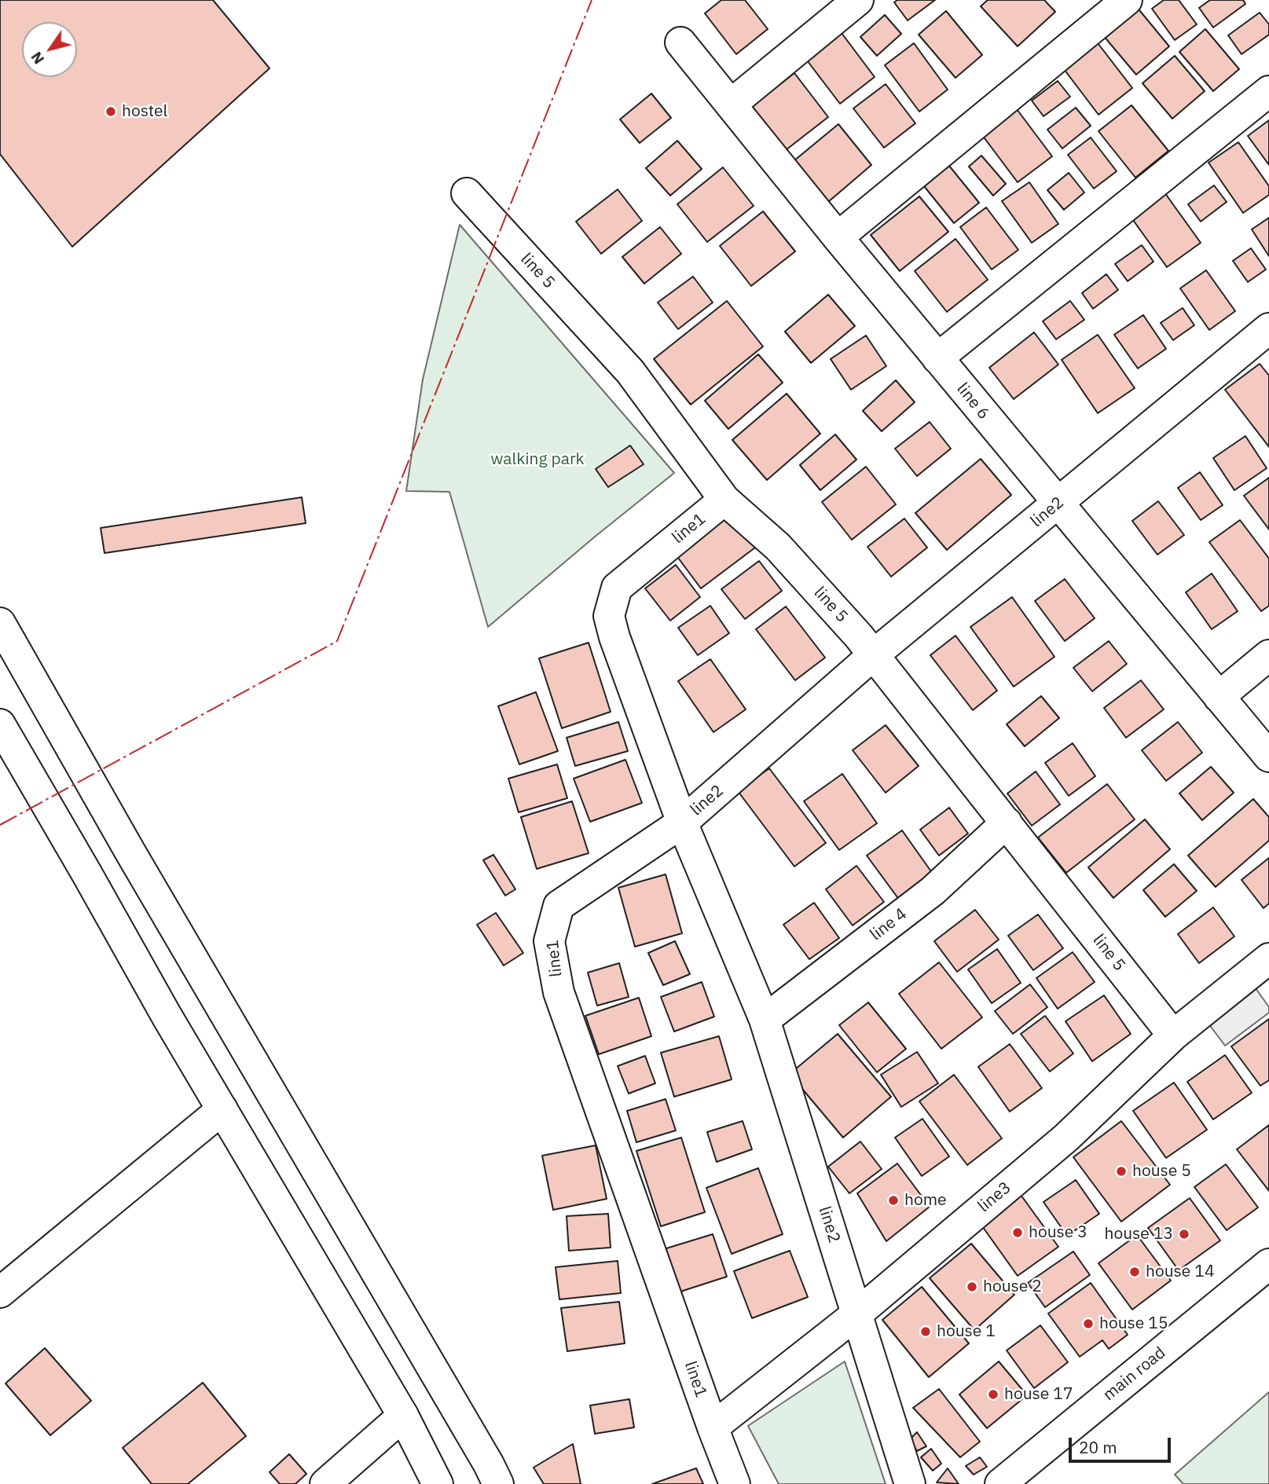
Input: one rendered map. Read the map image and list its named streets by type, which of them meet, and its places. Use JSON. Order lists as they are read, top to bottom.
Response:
{
  "streets": {
    "main road": [
      "line 5",
      "line 6",
      "line2",
      "line1",
      "line 4",
      "line3",
      "main road"
    ]
  },
  "crossings": [
    ["line 5", "line2"],
    ["line 5", "line1"],
    ["line 5", "line 4"],
    ["line 5", "line3"],
    ["line 6", "line2"],
    ["line2", "line1"],
    ["line2", "line 4"],
    ["line2", "line3"],
    ["line1", "line3"]
  ],
  "parks": ["walking park"],
  "places": [
    "hostel",
    "house 5",
    "home",
    "house 3",
    "house 13",
    "house 14",
    "house 2",
    "house 15",
    "house 1",
    "house 17"
  ],
  "scale_bar": "20 m",
  "north": "bottom left"
}
